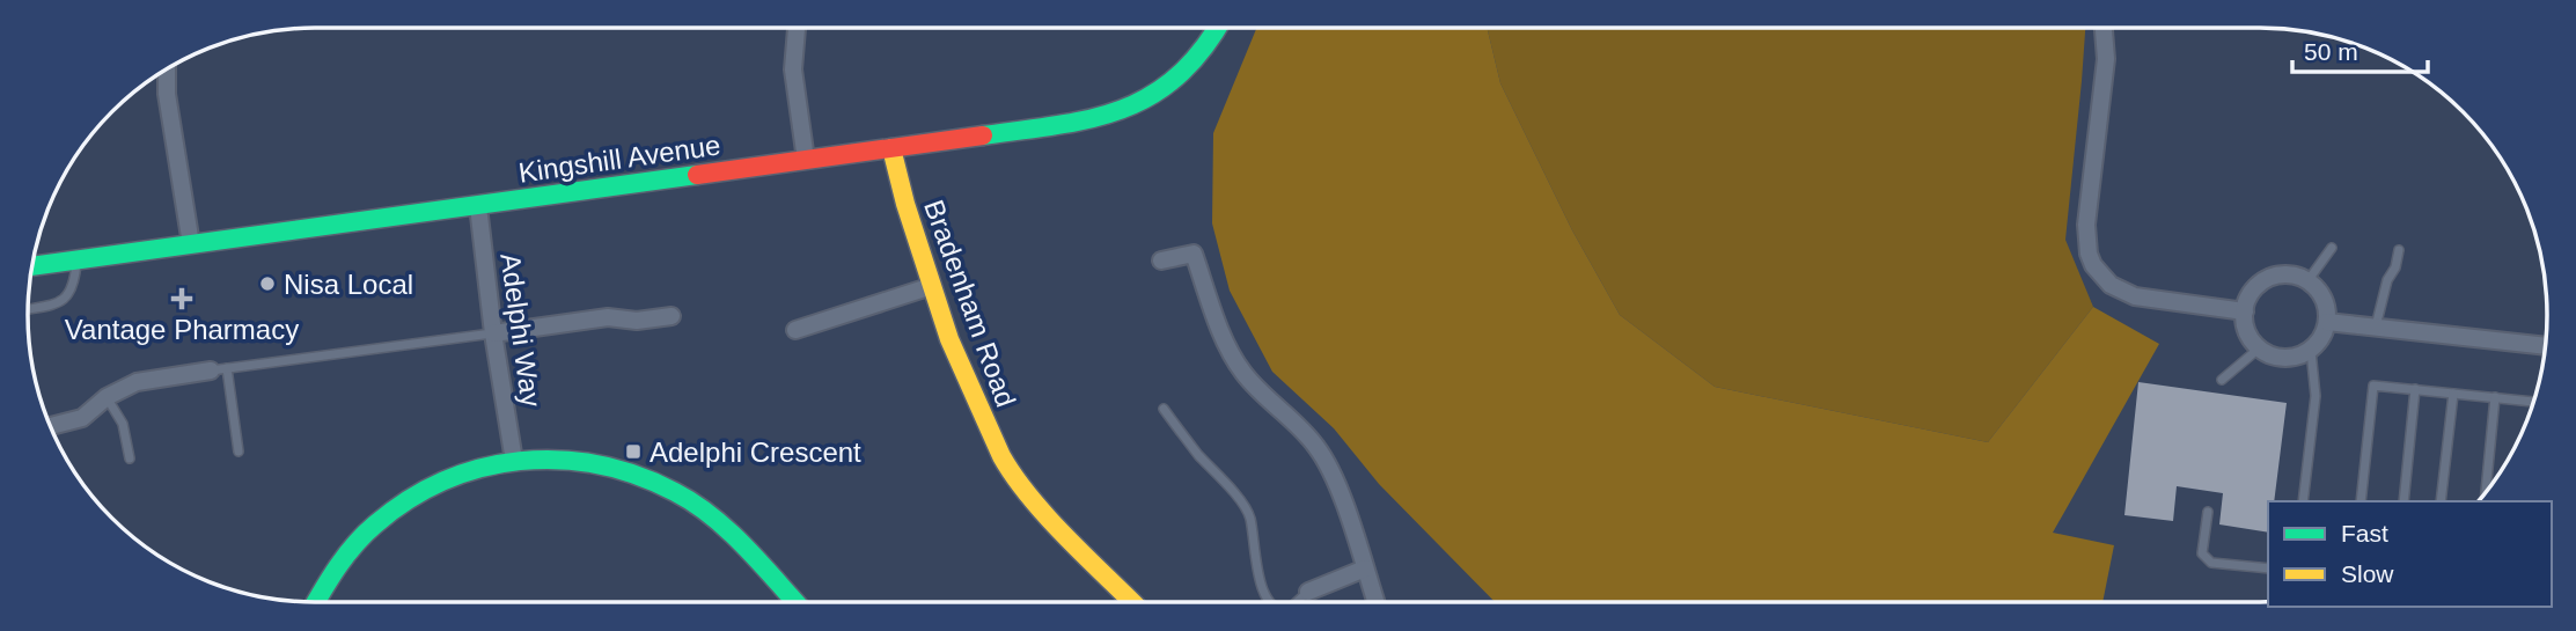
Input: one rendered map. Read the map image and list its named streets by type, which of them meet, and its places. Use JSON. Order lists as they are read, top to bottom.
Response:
{
  "streets": {
    "street": ["Kingshill Avenue", "Bradenham Road", "Adelphi Way"]
  },
  "crossings": [
    ["Kingshill Avenue", "Bradenham Road"],
    ["Kingshill Avenue", "Adelphi Way"]
  ],
  "places": {
    "other": ["Nisa Local"],
    "health": ["Vantage Pharmacy"],
    "transit": ["Adelphi Crescent"]
  },
  "legend": ["Fast", "Slow"],
  "scale_bar": "50 m"
}
